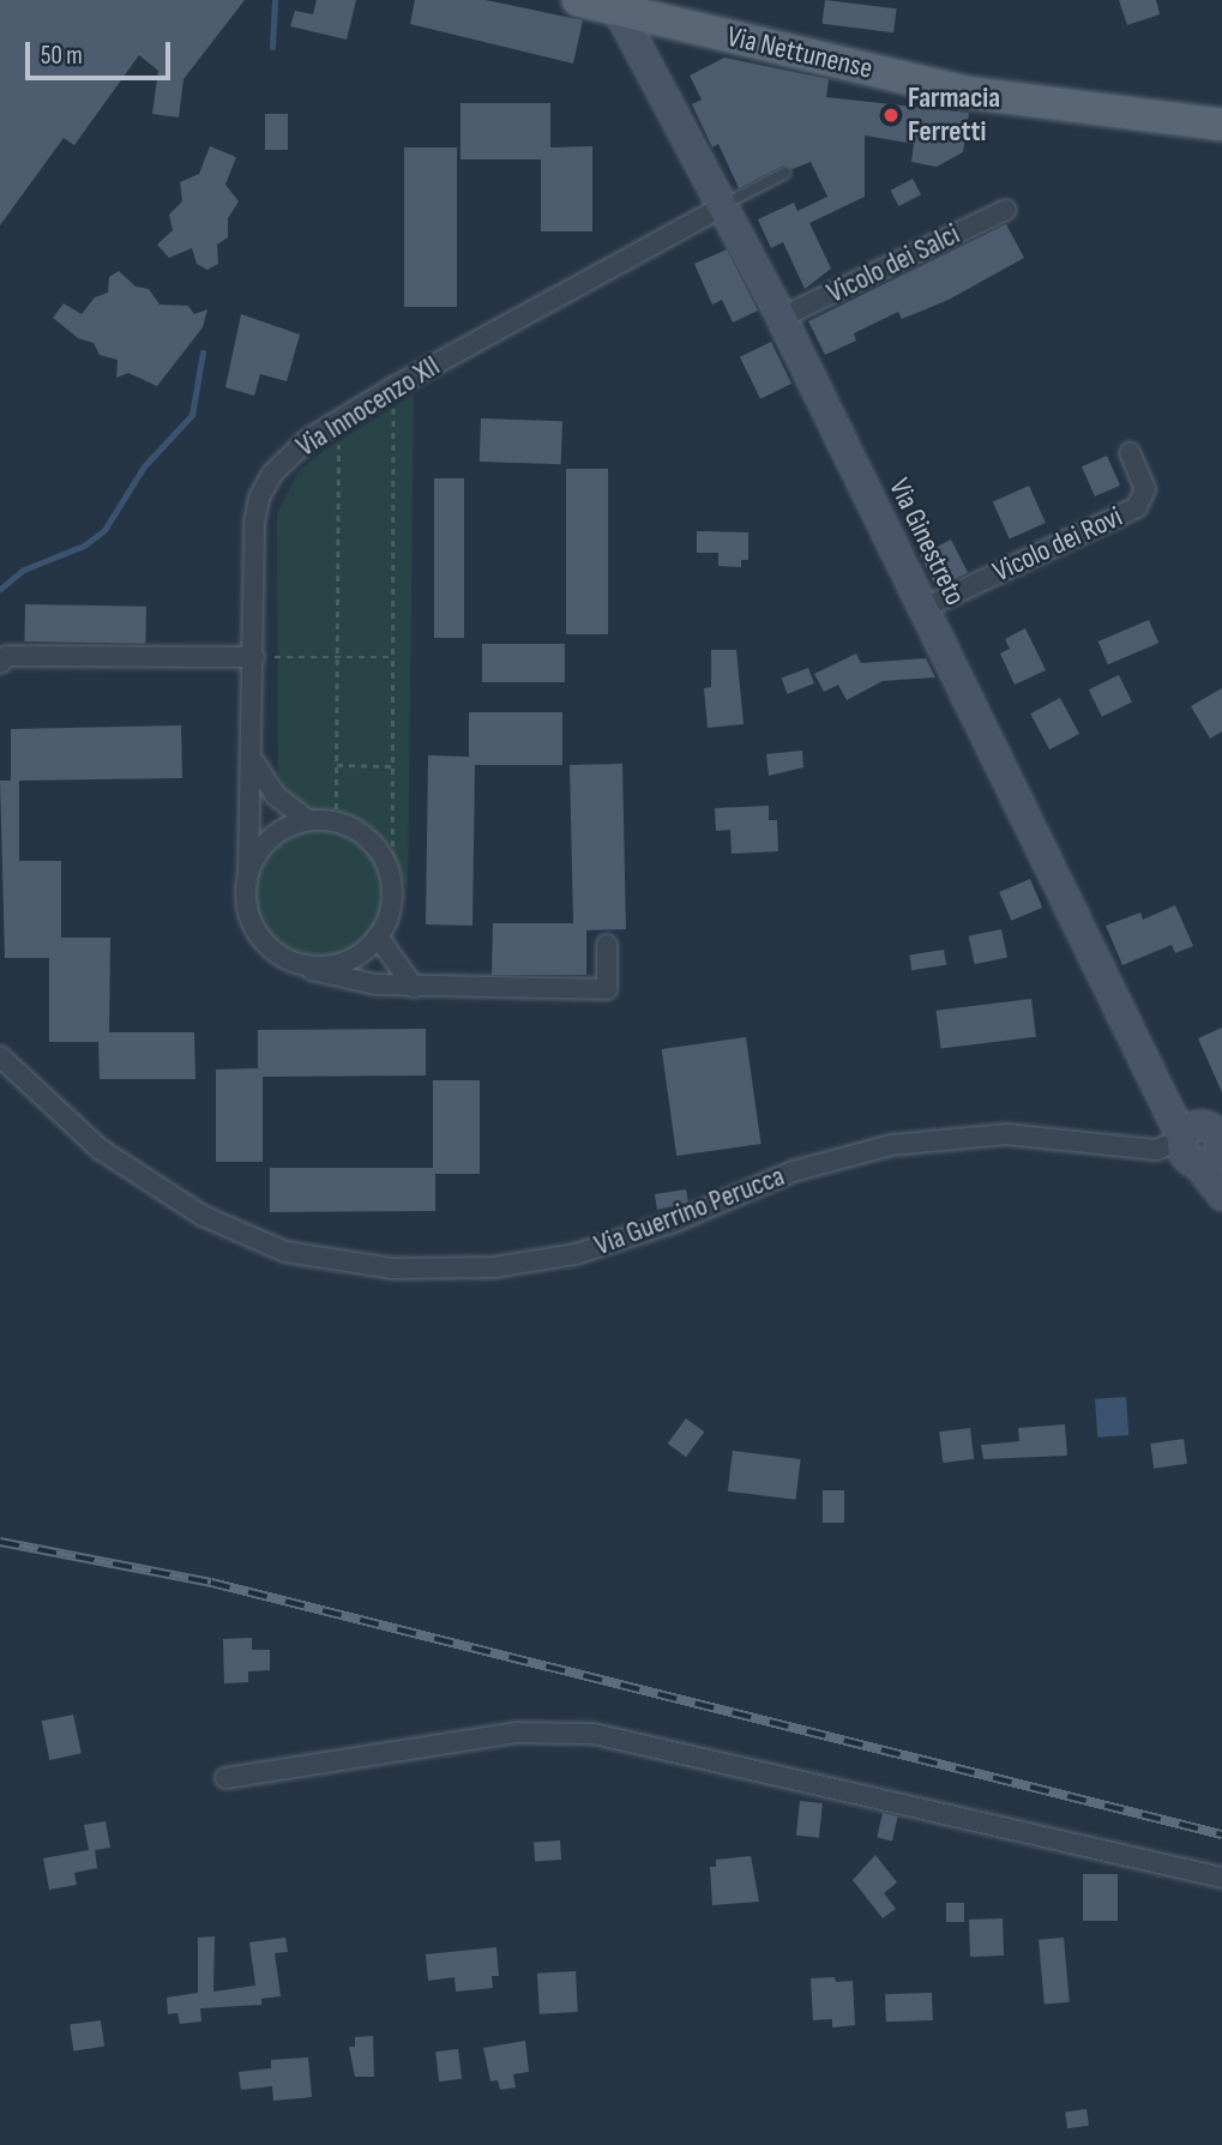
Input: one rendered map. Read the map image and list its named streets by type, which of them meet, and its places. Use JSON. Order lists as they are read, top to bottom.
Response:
{
  "streets": {
    "main road": ["Via Nettunense"],
    "street": [
      "Vicolo dei Salci",
      "Via Innocenzo XII",
      "Via Ginestreto",
      "Vicolo dei Rovi",
      "Via Guerrino Perucca"
    ]
  },
  "crossings": [
    ["Via Nettunense", "Via Ginestreto"],
    ["Vicolo dei Salci", "Via Ginestreto"],
    ["Via Innocenzo XII", "Via Ginestreto"],
    ["Via Ginestreto", "Vicolo dei Rovi"],
    ["Via Ginestreto", "Via Guerrino Perucca"]
  ],
  "places": ["Farmacia Ferretti"],
  "scale_bar": "50 m"
}
